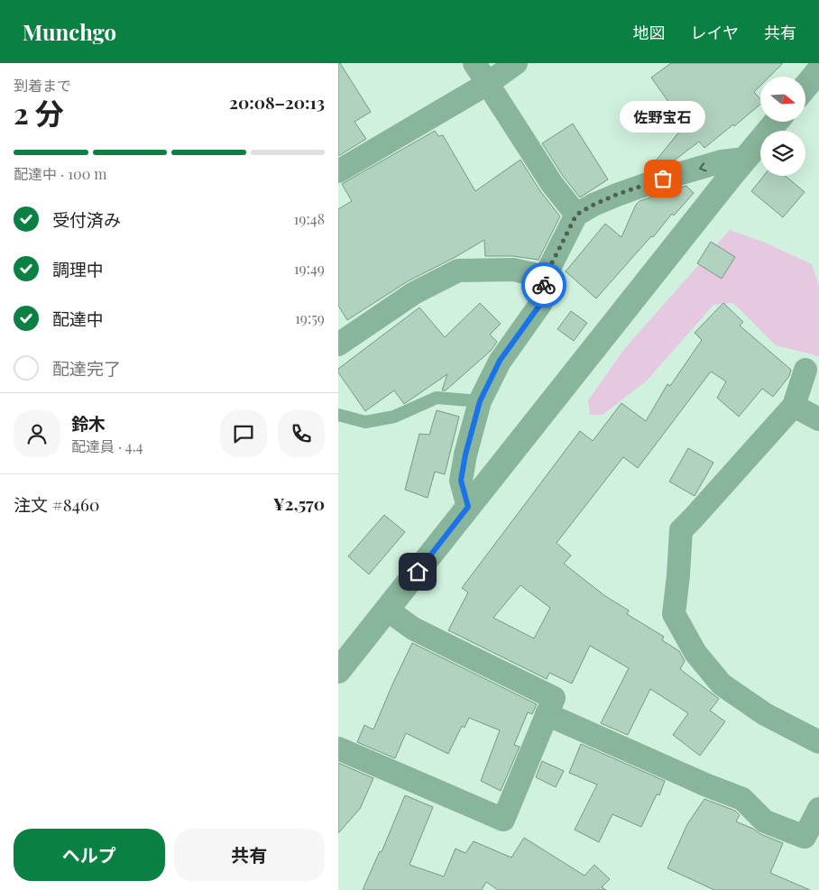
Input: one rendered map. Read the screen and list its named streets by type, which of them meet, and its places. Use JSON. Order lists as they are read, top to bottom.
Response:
{
  "places": ["佐野宝石"],
  "north": "right",
  "page": {
    "header": "Munchgo",
    "nav": ["地図", "レイヤ", "共有"],
    "heading": ["2 分", "到着まで", "20:08–20:13"],
    "panel": [
      "鈴木",
      "配達員 · 4.4",
      "注文 #8460",
      "¥2,570"
    ],
    "bubble": "佐野宝石",
    "bar": "配達中 · 100 m",
    "list": [
      ["受付済み", "19:48"],
      ["調理中", "19:49"],
      ["配達中", "19:59"],
      "配達完了"
    ],
    "buttons": ["ヘルプ", "共有"]
  }
}
